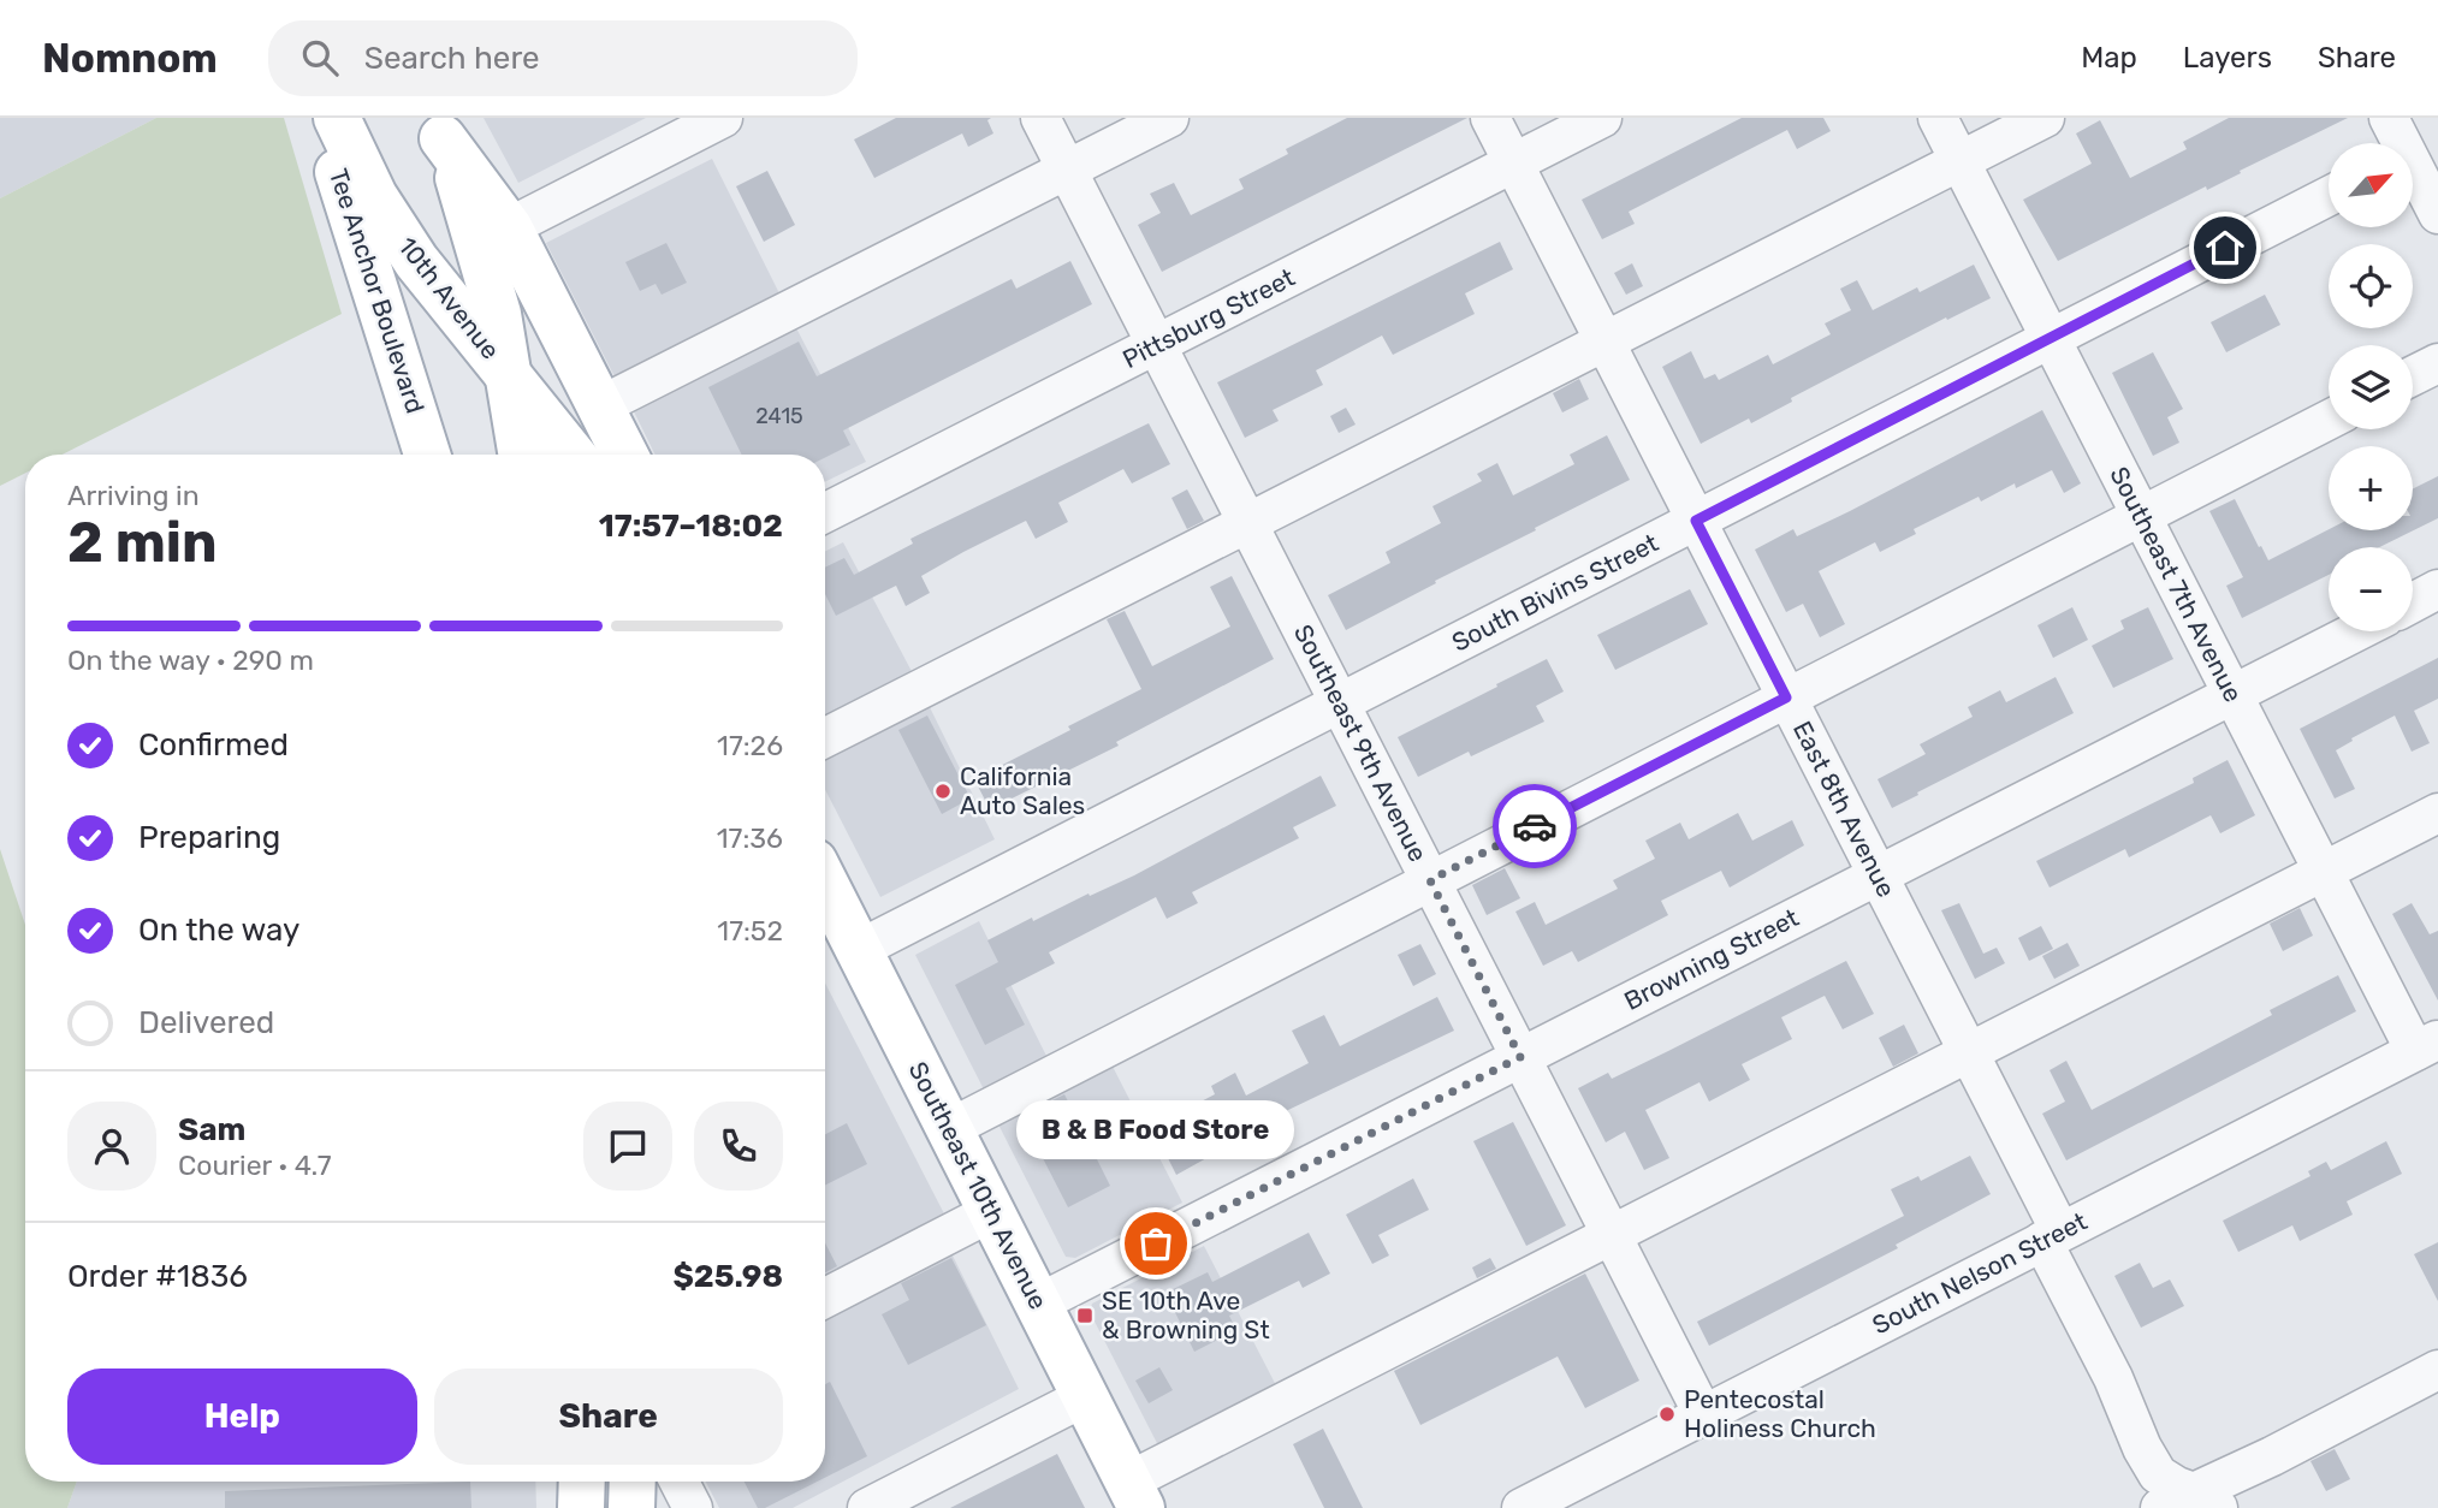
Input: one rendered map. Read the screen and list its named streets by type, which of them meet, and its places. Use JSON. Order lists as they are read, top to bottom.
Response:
{
  "streets": {
    "main road": ["Tee Anchor Boulevard", "10th Avenue", "Southeast 10th Avenue"],
    "street": [
      "Pittsburg Street",
      "Southeast 7th Avenue",
      "South Bivins Street",
      "Southeast 9th Avenue",
      "East 8th Avenue",
      "Browning Street",
      "South Nelson Street"
    ]
  },
  "crossings": [
    ["Pittsburg Street", "Southeast 9th Avenue"],
    ["Pittsburg Street", "East 8th Avenue"],
    ["Southeast 7th Avenue", "South Bivins Street"],
    ["Southeast 7th Avenue", "Browning Street"],
    ["Southeast 7th Avenue", "South Nelson Street"],
    ["South Bivins Street", "Southeast 9th Avenue"],
    ["South Bivins Street", "East 8th Avenue"],
    ["South Bivins Street", "Southeast 10th Avenue"],
    ["Southeast 9th Avenue", "Browning Street"],
    ["Southeast 9th Avenue", "South Nelson Street"],
    ["East 8th Avenue", "Browning Street"],
    ["East 8th Avenue", "South Nelson Street"],
    ["Browning Street", "Southeast 10th Avenue"]
  ],
  "places": {
    "other": ["California Auto Sales", "B & B Food Store", "Pentecostal Holiness Church"],
    "transit": ["SE 10th Ave & Browning St"]
  },
  "house_numbers": ["2415"],
  "north": "top right",
  "page": {
    "header": "Nomnom",
    "search": "Search here",
    "nav": ["Map", "Layers", "Share"],
    "map_buttons": ["+", "−"],
    "heading": ["2 min", "Arriving in", "17:57–18:02"],
    "panel": [
      "Sam",
      "Courier · 4.7",
      "Order #1836",
      "$25.98"
    ],
    "bar": "On the way · 290 m",
    "list": [
      ["Confirmed", "17:26"],
      ["Preparing", "17:36"],
      ["On the way", "17:52"],
      "Delivered"
    ],
    "bubble": "B & B Food Store",
    "buttons": ["Help", "Share"]
  }
}
